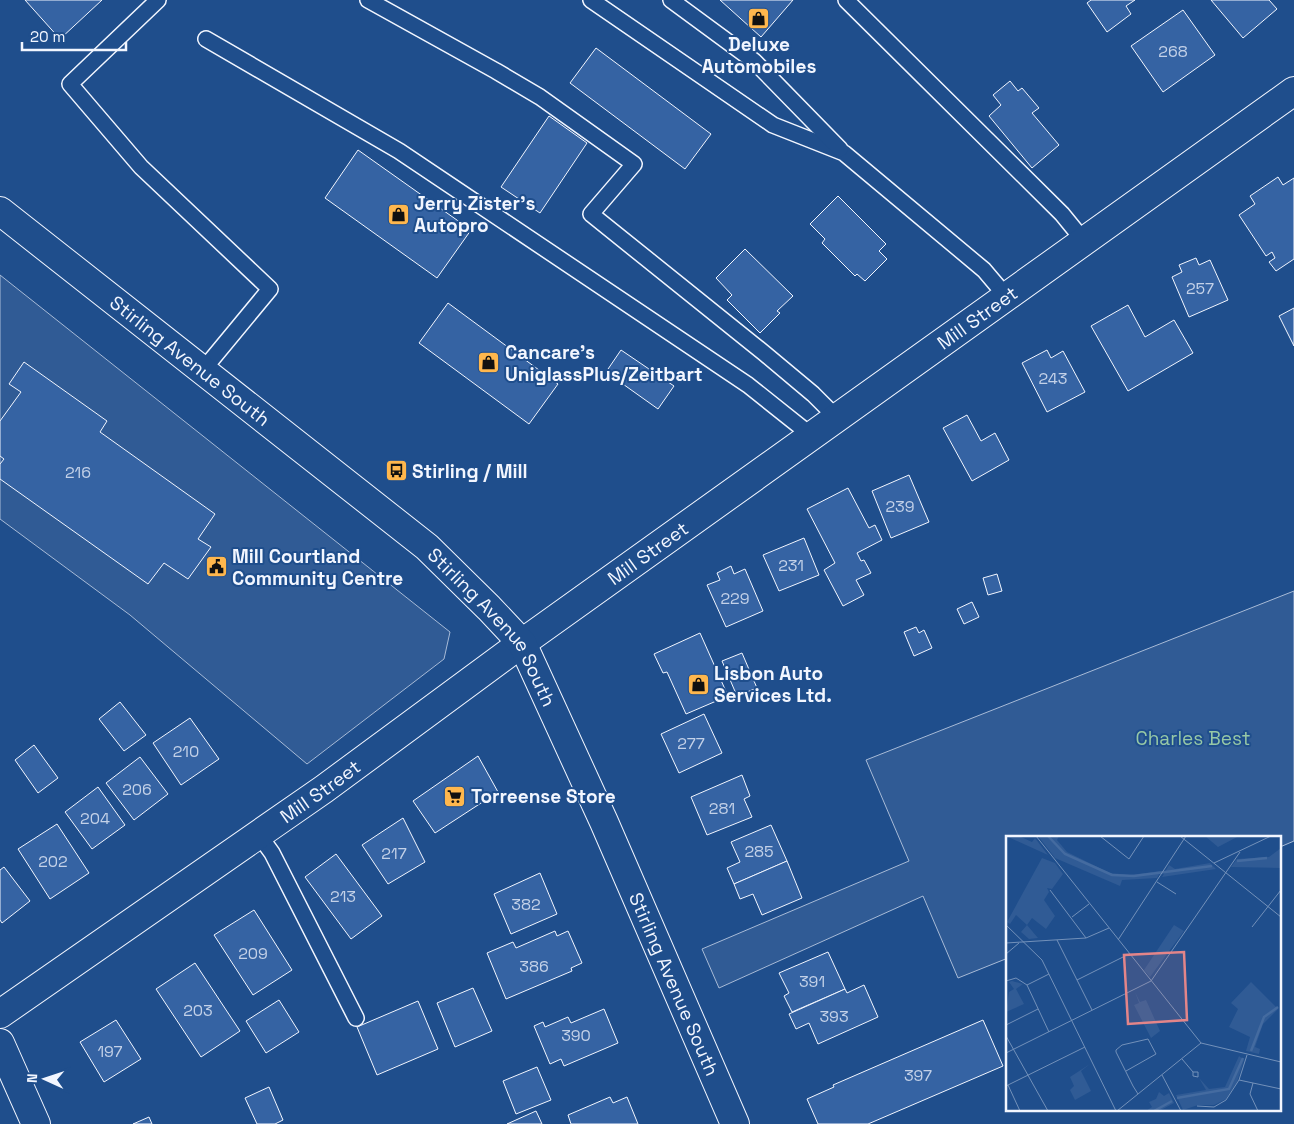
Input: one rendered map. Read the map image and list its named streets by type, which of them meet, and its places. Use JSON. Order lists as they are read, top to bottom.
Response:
{
  "streets": {
    "street": ["Mill Street", "Stirling Avenue South"]
  },
  "crossings": [
    ["Mill Street", "Stirling Avenue South"]
  ],
  "parks": ["Charles Best"],
  "places": {
    "shop": [
      "Deluxe Automobiles",
      "Jerry Zister's Autopro",
      "Cancare's UniglassPlus/Zeitbart",
      "Lisbon Auto Services Ltd."
    ],
    "bus stop": ["Stirling / Mill"],
    "public building": ["Mill Courtland Community Centre"],
    "supermarket": ["Torreense Store"]
  },
  "house_numbers": [
    "268",
    "257",
    "243",
    "216",
    "239",
    "231",
    "229",
    "277",
    "210",
    "206",
    "281",
    "204",
    "285",
    "217",
    "202",
    "213",
    "382",
    "209",
    "386",
    "391",
    "203",
    "393",
    "390",
    "197",
    "397"
  ],
  "scale_bar": "20 m",
  "north": "left"
}
